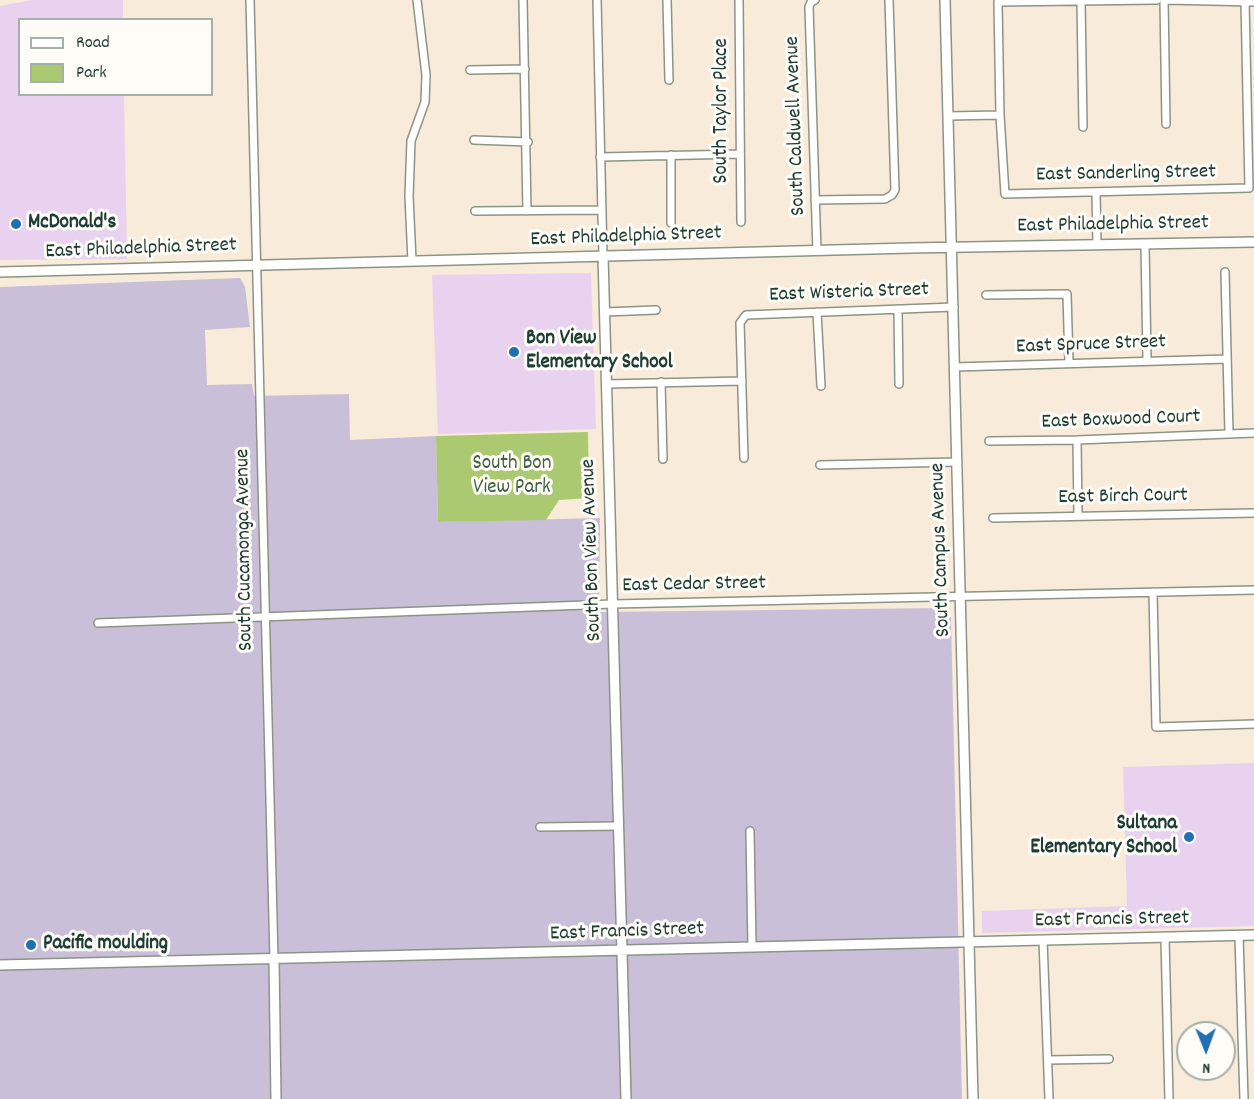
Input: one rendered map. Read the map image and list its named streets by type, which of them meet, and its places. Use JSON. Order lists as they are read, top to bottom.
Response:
{
  "streets": {
    "street": [
      "South Taylor Place",
      "South Caldwell Avenue",
      "East Sanderling Street",
      "East Philadelphia Street",
      "East Wisteria Street",
      "East Spruce Street",
      "East Boxwood Court",
      "East Birch Court",
      "South Cucamonga Avenue",
      "South Bon View Avenue",
      "South Campus Avenue",
      "East Cedar Street",
      "East Francis Street"
    ]
  },
  "crossings": [
    ["South Caldwell Avenue", "East Philadelphia Street"],
    ["East Philadelphia Street", "South Cucamonga Avenue"],
    ["East Philadelphia Street", "South Bon View Avenue"],
    ["East Philadelphia Street", "South Campus Avenue"],
    ["East Wisteria Street", "South Campus Avenue"],
    ["East Spruce Street", "South Campus Avenue"],
    ["South Cucamonga Avenue", "East Cedar Street"],
    ["South Cucamonga Avenue", "East Francis Street"],
    ["South Bon View Avenue", "East Cedar Street"],
    ["South Bon View Avenue", "East Francis Street"],
    ["South Campus Avenue", "East Cedar Street"],
    ["South Campus Avenue", "East Francis Street"]
  ],
  "parks": ["South Bon View Park"],
  "places": [
    "McDonald's",
    "Bon View Elementary School",
    "Sultana Elementary School",
    "Pacific moulding"
  ],
  "legend": ["Road", "Park"],
  "north": "bottom"
}
